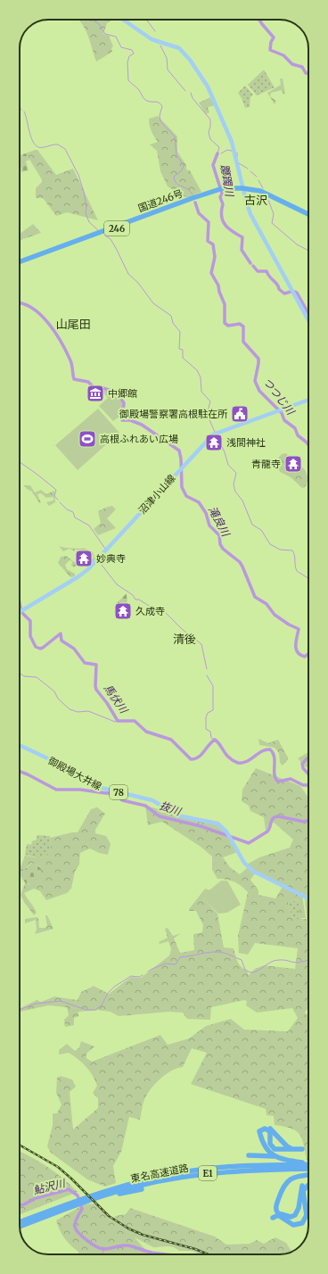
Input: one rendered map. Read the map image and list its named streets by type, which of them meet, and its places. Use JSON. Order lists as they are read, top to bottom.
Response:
{
  "streets": {
    "highway": [
      "国道246号",
      "246",
      "東名高速道路",
      "E1"
    ],
    "main road": ["沼津小山線", "御殿場大井線", "78"]
  },
  "districts": ["古沢", "山尾田", "清後"],
  "water": [
    "躑躅川",
    "つつじ川",
    "滝良川",
    "馬伏川",
    "抜川",
    "鮎沢川"
  ],
  "places": {
    "museum": ["中郷館"],
    "public building": ["御殿場警察署高根駐在所"],
    "sports": ["高根ふれあい広場"],
    "temple": [
      "浅間神社",
      "青龍寺",
      "妙典寺",
      "久成寺"
    ]
  }
}
